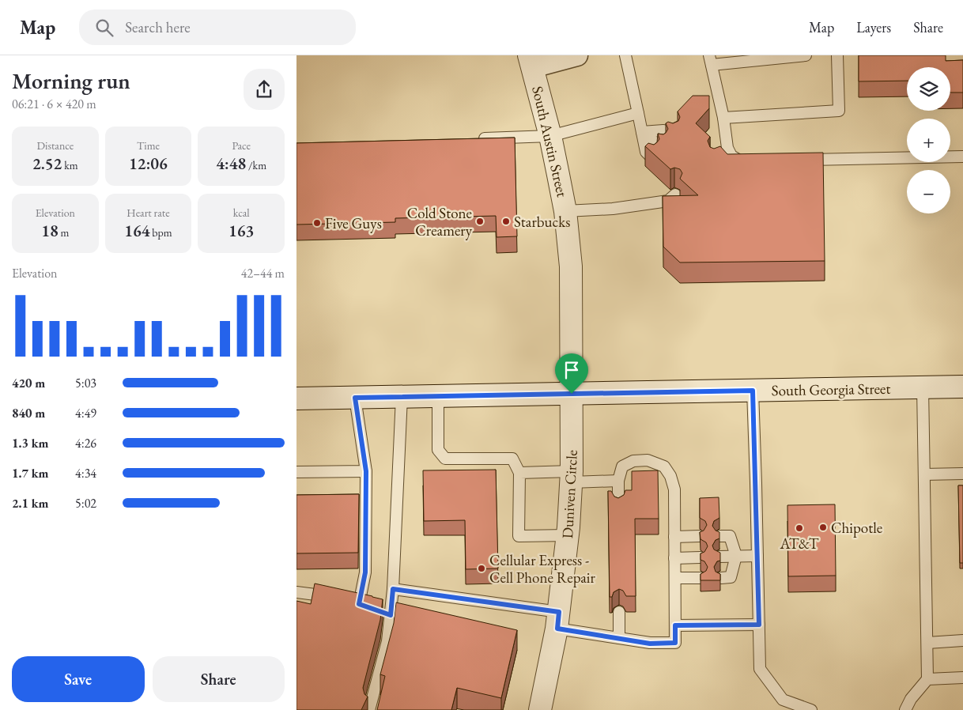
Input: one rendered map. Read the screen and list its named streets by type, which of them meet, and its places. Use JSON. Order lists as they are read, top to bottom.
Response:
{
  "streets": {
    "main road": ["South Austin Street", "South Georgia Street", "Duniven Circle"]
  },
  "crossings": [
    ["South Austin Street", "South Georgia Street"],
    ["South Austin Street", "Duniven Circle"],
    ["South Georgia Street", "Duniven Circle"]
  ],
  "places": [
    "Cold Stone Creamery",
    "Starbucks",
    "Five Guys",
    "Chipotle",
    "AT&T",
    "Cellular Express - Cell Phone Repair"
  ],
  "page": {
    "header": "Map",
    "search": "Search here",
    "nav": ["Map", "Layers", "Share"],
    "heading": ["Morning run", "06:21 · 6 × 420 m"],
    "map_buttons": ["+", "−"],
    "stats": [
      ["Distance", "2.52 km"],
      ["Time", "12:06"],
      ["Pace", "4:48 /km"],
      ["Elevation", "18 m"],
      ["Heart rate", "164 bpm"],
      ["kcal", "163"]
    ],
    "chart": ["Elevation", "42–44 m"],
    "list": [
      {
        "name": "420 m",
        "note": "5:03"
      },
      {
        "name": "840 m",
        "note": "4:49"
      },
      {
        "name": "1.3 km",
        "note": "4:26"
      },
      {
        "name": "1.7 km",
        "note": "4:34"
      },
      {
        "name": "2.1 km",
        "note": "5:02"
      }
    ],
    "buttons": ["Save", "Share"]
  }
}
